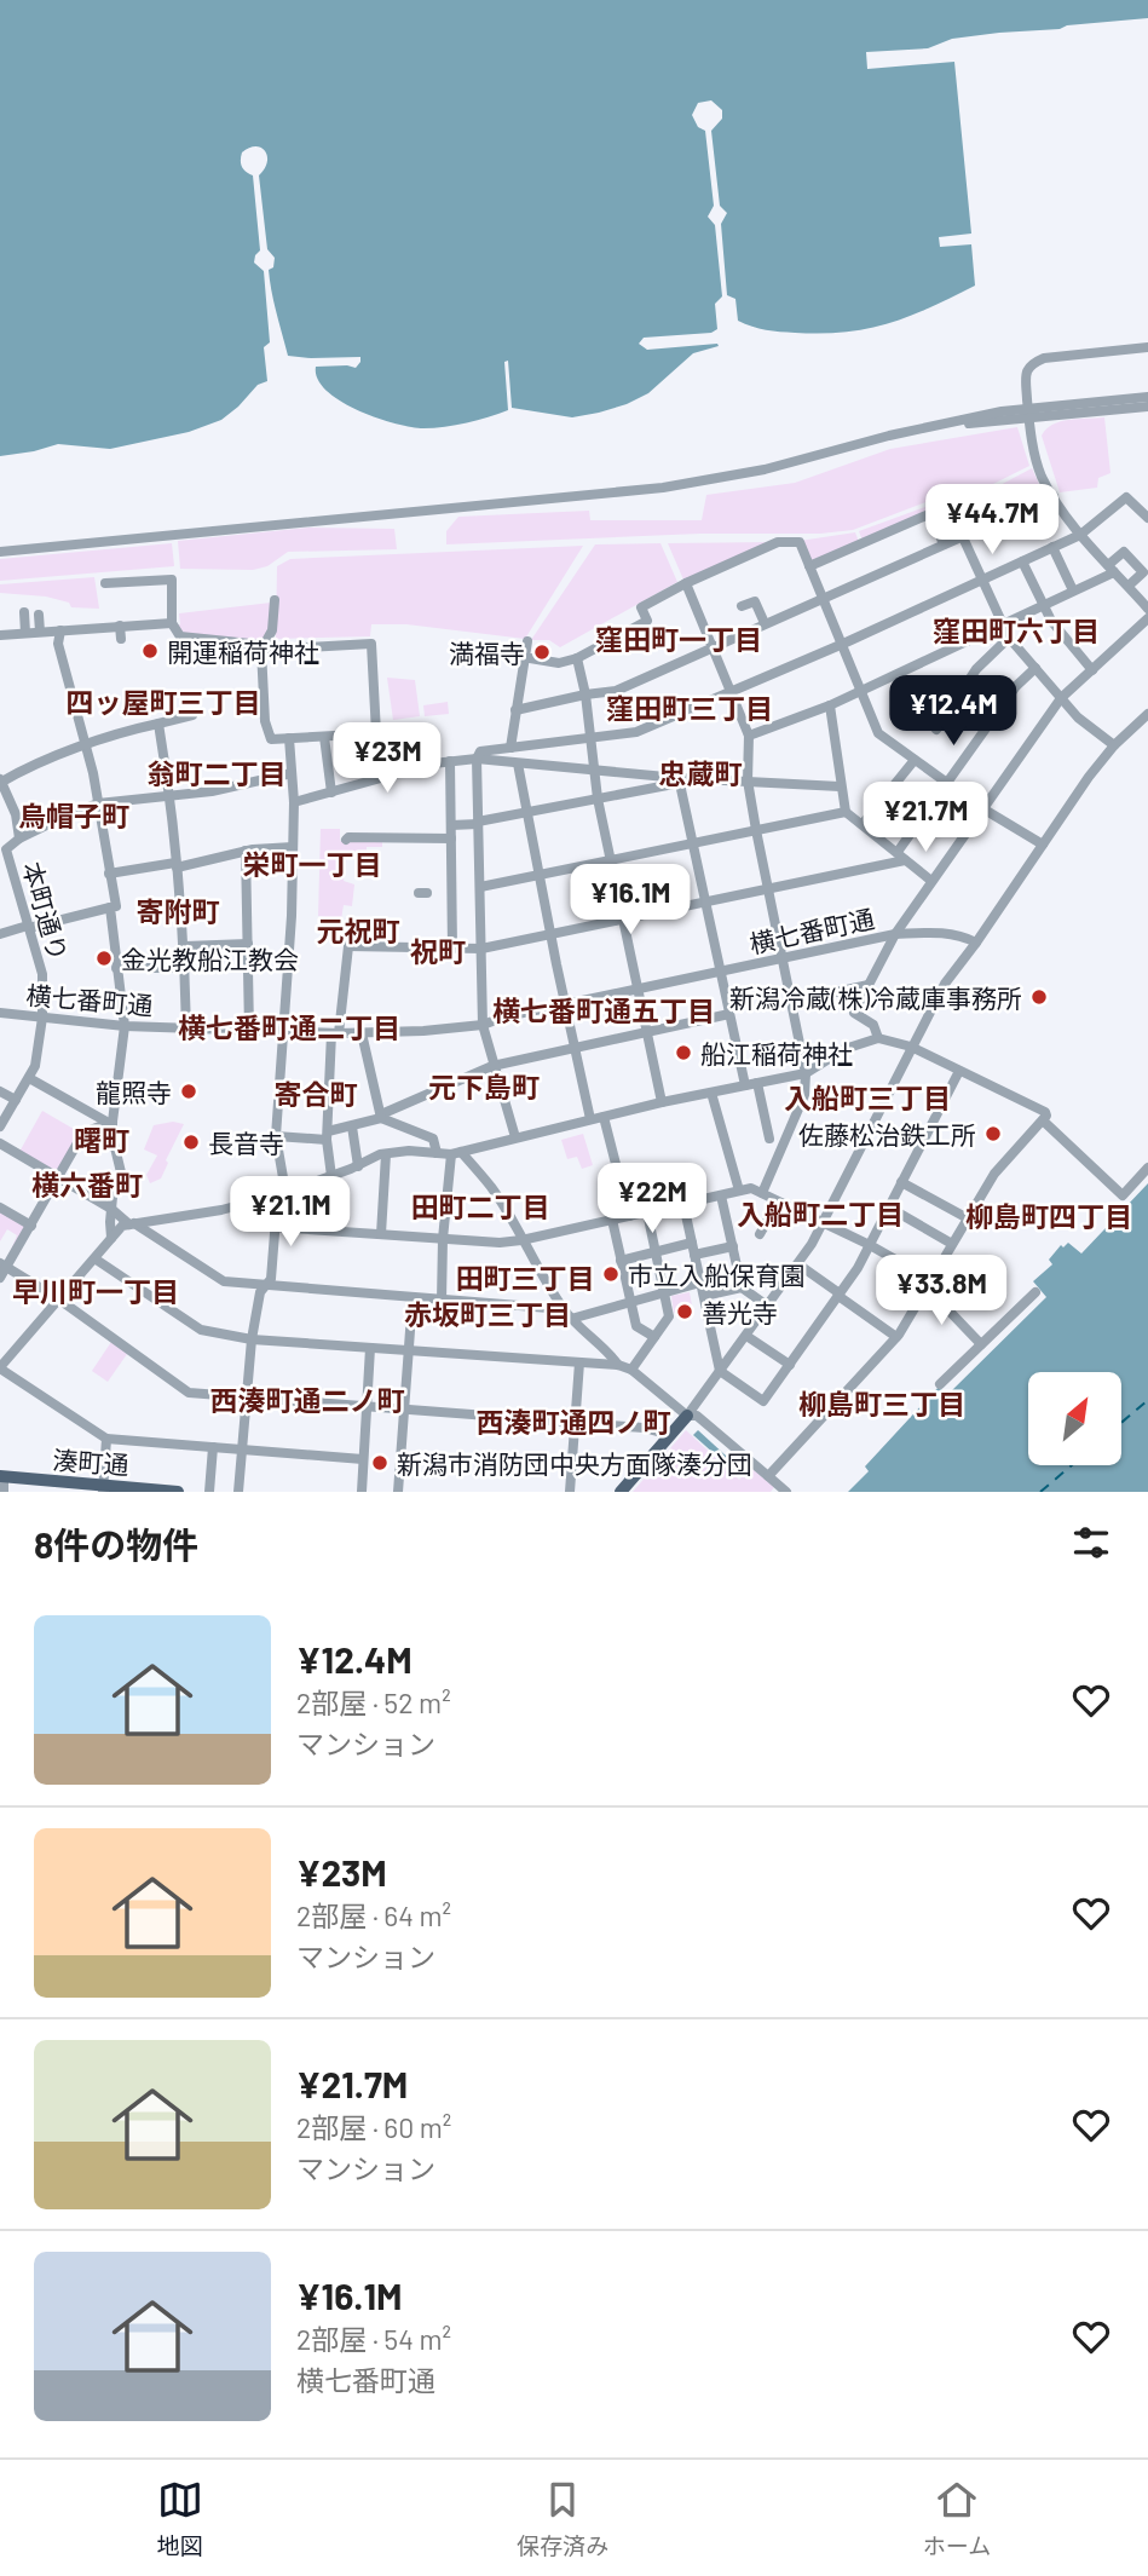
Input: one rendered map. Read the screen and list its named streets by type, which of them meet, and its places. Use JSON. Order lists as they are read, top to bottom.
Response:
{
  "streets": {
    "main road": ["湊町通"],
    "street": ["本町通り", "横七番町通"]
  },
  "crossings": [
    ["本町通り", "横七番町通"]
  ],
  "districts": [
    "窪田町六丁目",
    "窪田町一丁目",
    "四ッ屋町三丁目",
    "窪田町三丁目",
    "翁町二丁目",
    "忠蔵町",
    "烏帽子町",
    "栄町一丁目",
    "寄附町",
    "元祝町",
    "祝町",
    "横七番町通五丁目",
    "横七番町通二丁目",
    "元下島町",
    "寄合町",
    "入船町三丁目",
    "曙町",
    "横六番町",
    "田町二丁目",
    "入船町二丁目",
    "柳島町四丁目",
    "田町三丁目",
    "早川町一丁目",
    "赤坂町三丁目",
    "西湊町通二ノ町",
    "柳島町三丁目",
    "西湊町通四ノ町"
  ],
  "places": [
    "開運稲荷神社",
    "満福寺",
    "金光教船江教会",
    "新潟冷蔵(株)冷蔵庫事務所",
    "船江稲荷神社",
    "龍照寺",
    "佐藤松治鉄工所",
    "長音寺",
    "市立入船保育園",
    "善光寺",
    "新潟市消防団中央方面隊湊分団"
  ],
  "north": "top right",
  "page": {
    "price": [
      "¥44.7M",
      "¥12.4M",
      "¥23M",
      "¥21.7M",
      "¥16.1M",
      "¥22M",
      "¥21.1M",
      "¥33.8M"
    ],
    "heading": "8件の物件",
    "list": [
      {
        "name": "¥12.4M",
        "note": "2部屋 · 52 m² · マンション"
      },
      {
        "name": "¥23M",
        "note": "2部屋 · 64 m² · マンション"
      },
      {
        "name": "¥21.7M",
        "note": "2部屋 · 60 m² · マンション"
      },
      {
        "name": "¥16.1M",
        "note": "2部屋 · 54 m² · 横七番町通"
      }
    ],
    "tabs": ["地図", "保存済み", "ホーム"]
  }
}
